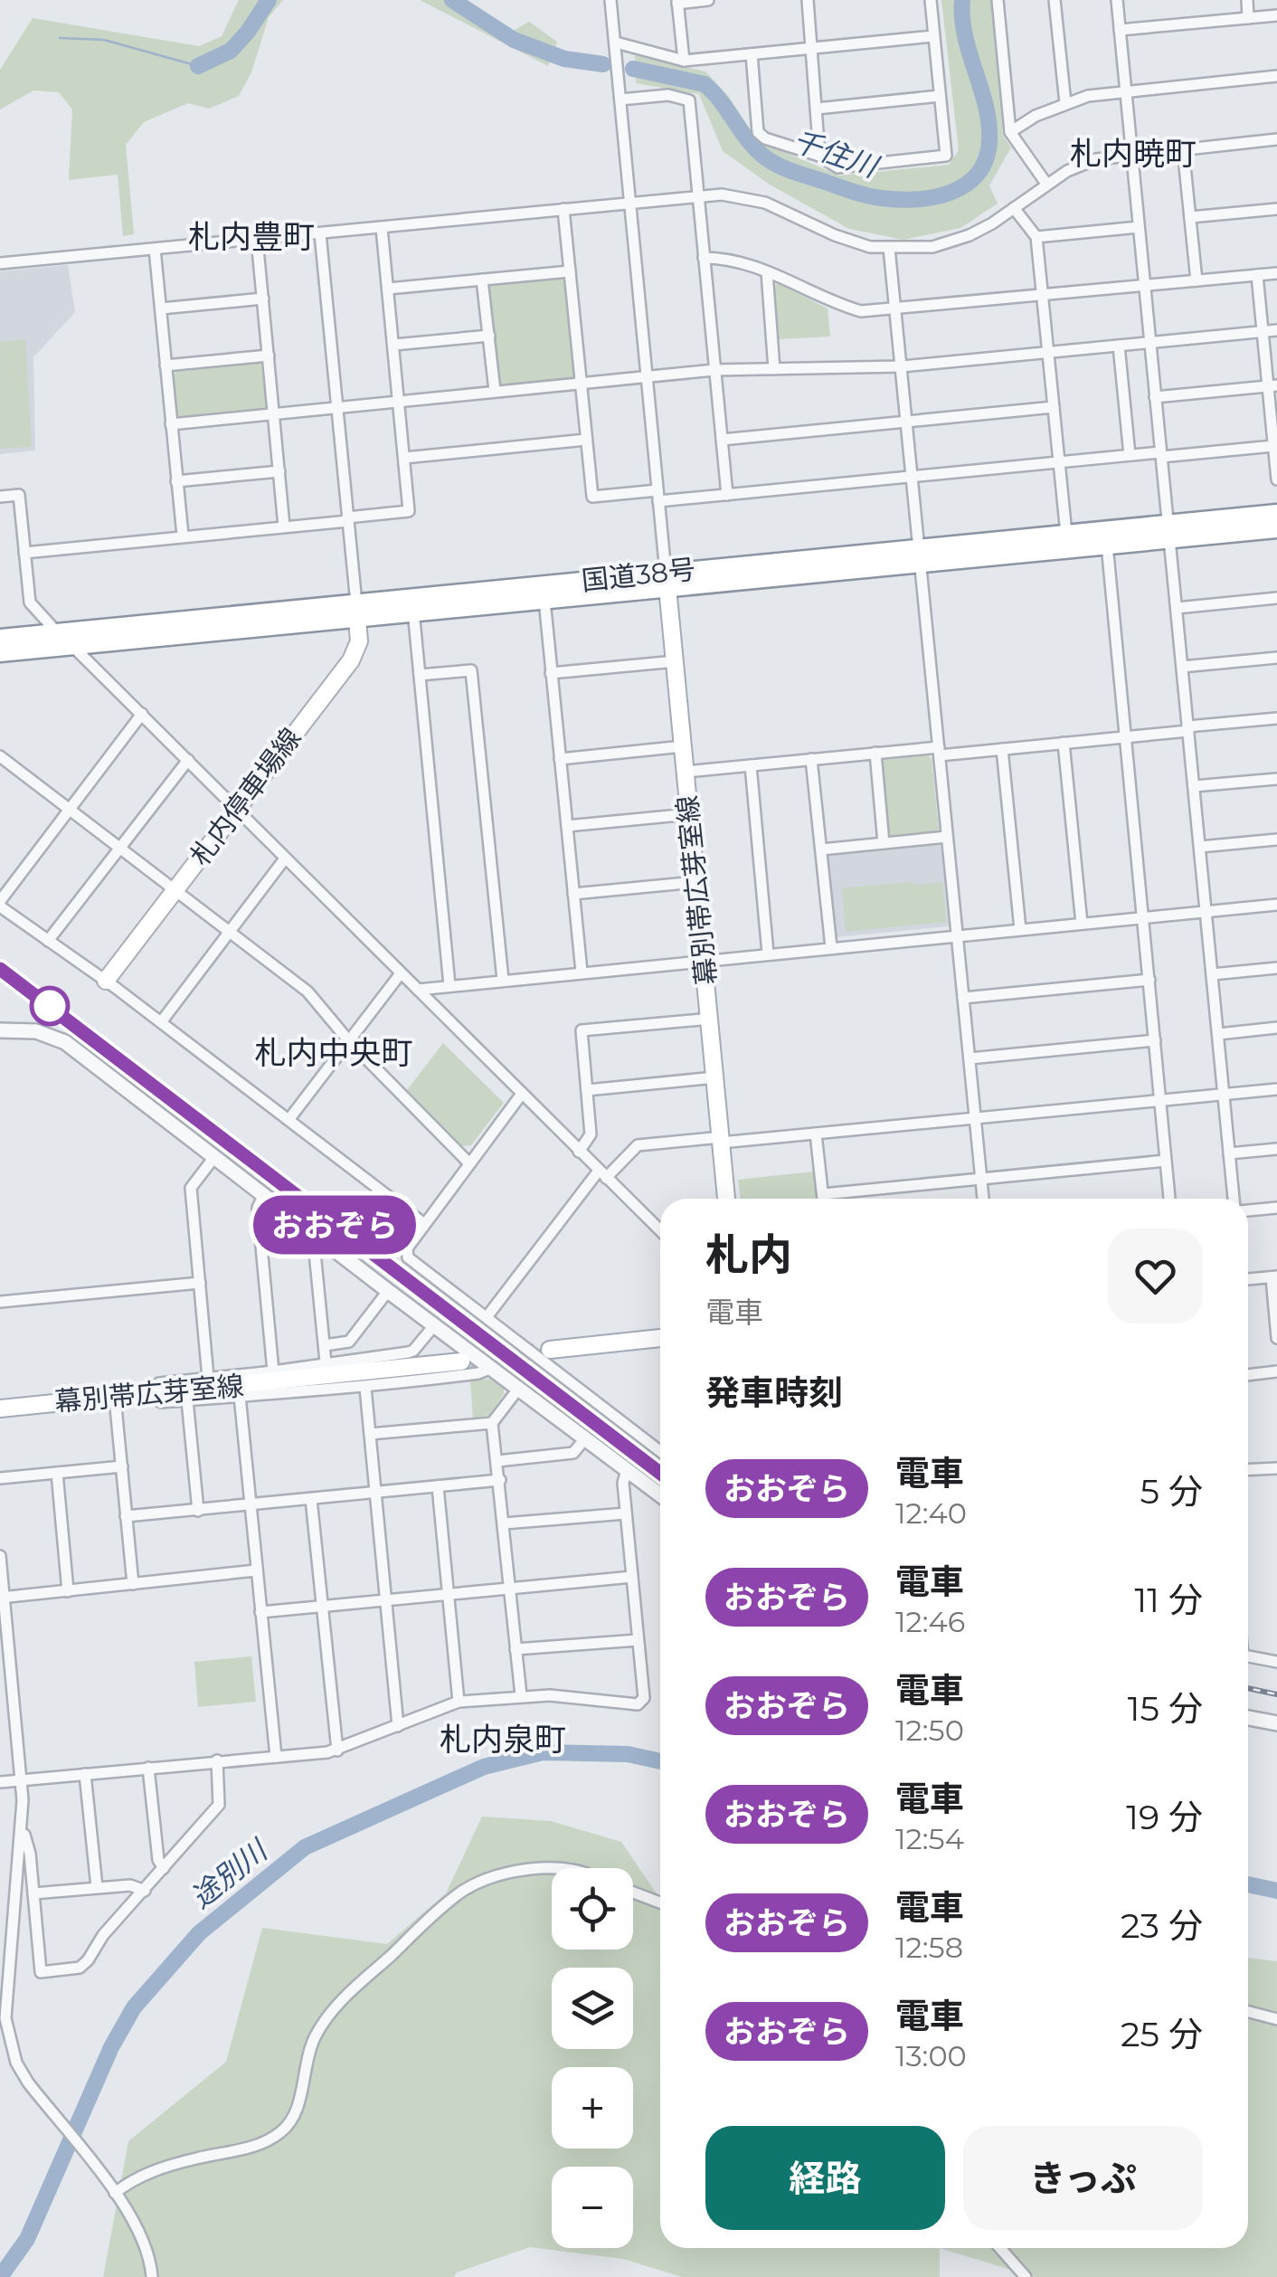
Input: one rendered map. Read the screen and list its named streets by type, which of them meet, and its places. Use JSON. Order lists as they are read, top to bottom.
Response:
{
  "streets": {
    "highway": ["国道38号"],
    "main road": ["札内停車場線", "幕別帯広芽室線"]
  },
  "crossings": [
    ["国道38号", "札内停車場線"],
    ["国道38号", "幕別帯広芽室線"]
  ],
  "districts": [
    "札内暁町",
    "札内豊町",
    "札内中央町",
    "札内泉町"
  ],
  "water": ["千住川", "途別川"],
  "page": {
    "on_map": "おおぞら",
    "heading": [
      ["札内", "電車"],
      "発車時刻"
    ],
    "list": [
      {
        "mark": "おおぞら",
        "name": "電車",
        "note": "12:40",
        "value": "5 分"
      },
      {
        "mark": "おおぞら",
        "name": "電車",
        "note": "12:46",
        "value": "11 分"
      },
      {
        "mark": "おおぞら",
        "name": "電車",
        "note": "12:50",
        "value": "15 分"
      },
      {
        "mark": "おおぞら",
        "name": "電車",
        "note": "12:54",
        "value": "19 分"
      },
      {
        "mark": "おおぞら",
        "name": "電車",
        "note": "12:58",
        "value": "23 分"
      },
      {
        "mark": "おおぞら",
        "name": "電車",
        "note": "13:00",
        "value": "25 分"
      }
    ],
    "map_buttons": ["+", "−"],
    "buttons": ["経路", "きっぷ"]
  }
}
